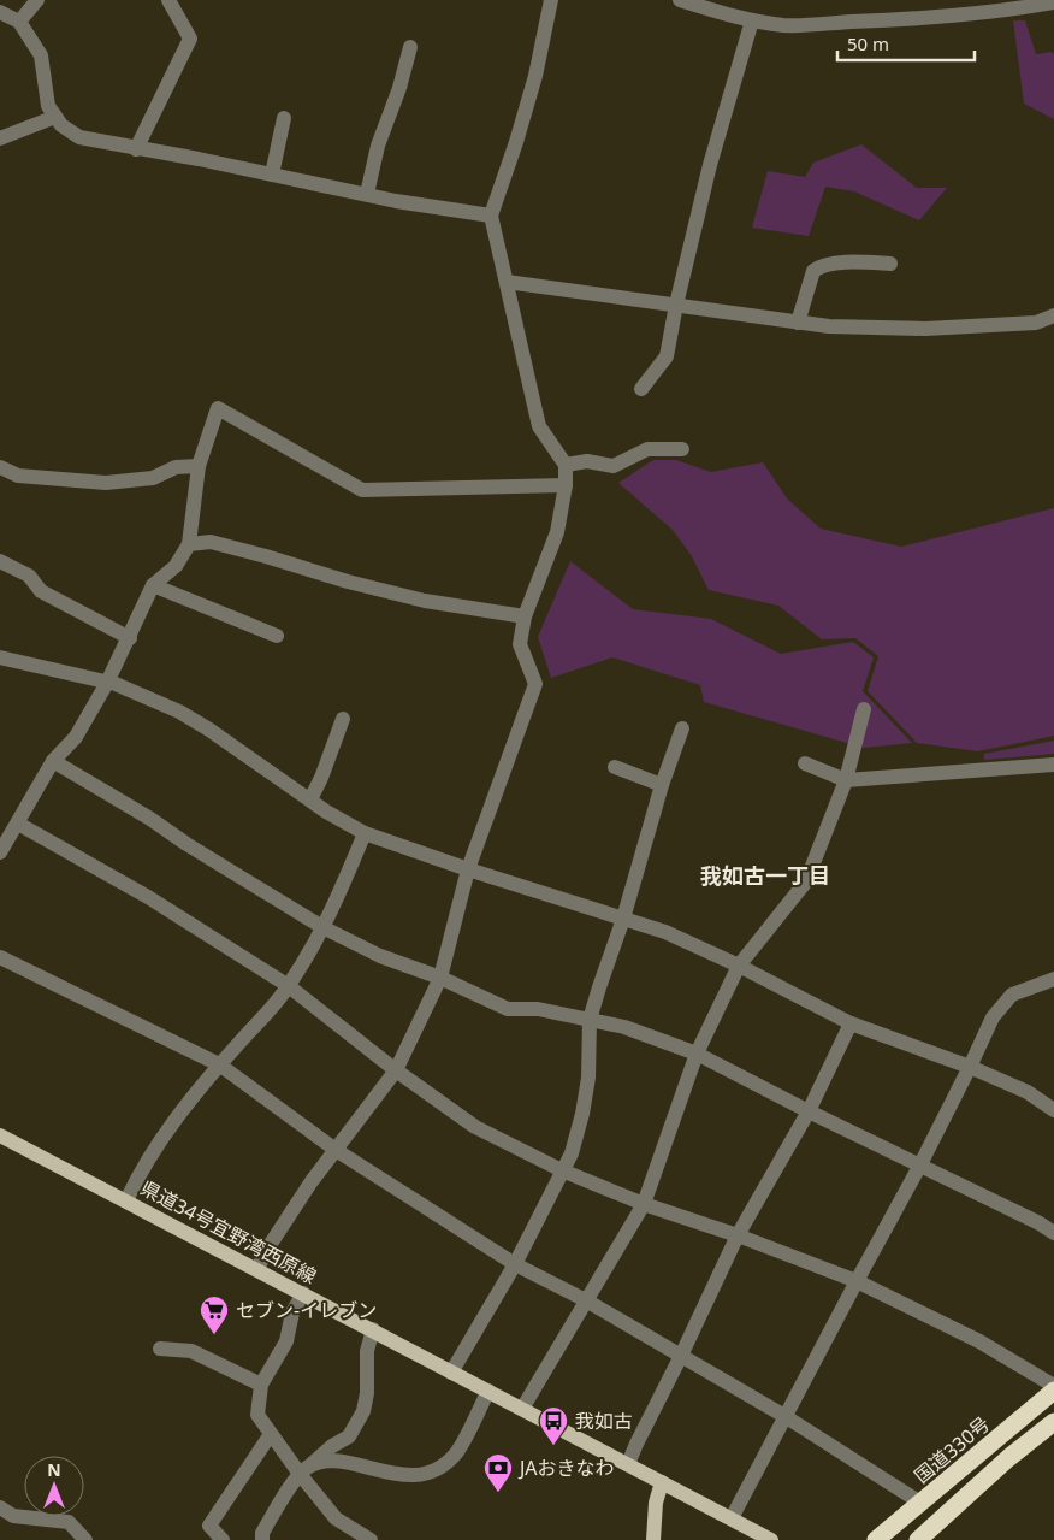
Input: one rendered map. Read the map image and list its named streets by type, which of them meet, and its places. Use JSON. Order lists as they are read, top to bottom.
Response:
{
  "streets": {
    "highway": ["国道330号"],
    "main road": ["県道34号宜野湾西原線"]
  },
  "districts": ["我如古一丁目"],
  "places": {
    "supermarket": ["セブン-イレブン"],
    "bus stop": ["我如古"],
    "bank": ["JAおきなわ"]
  },
  "scale_bar": "50 m",
  "north": "top"
}
